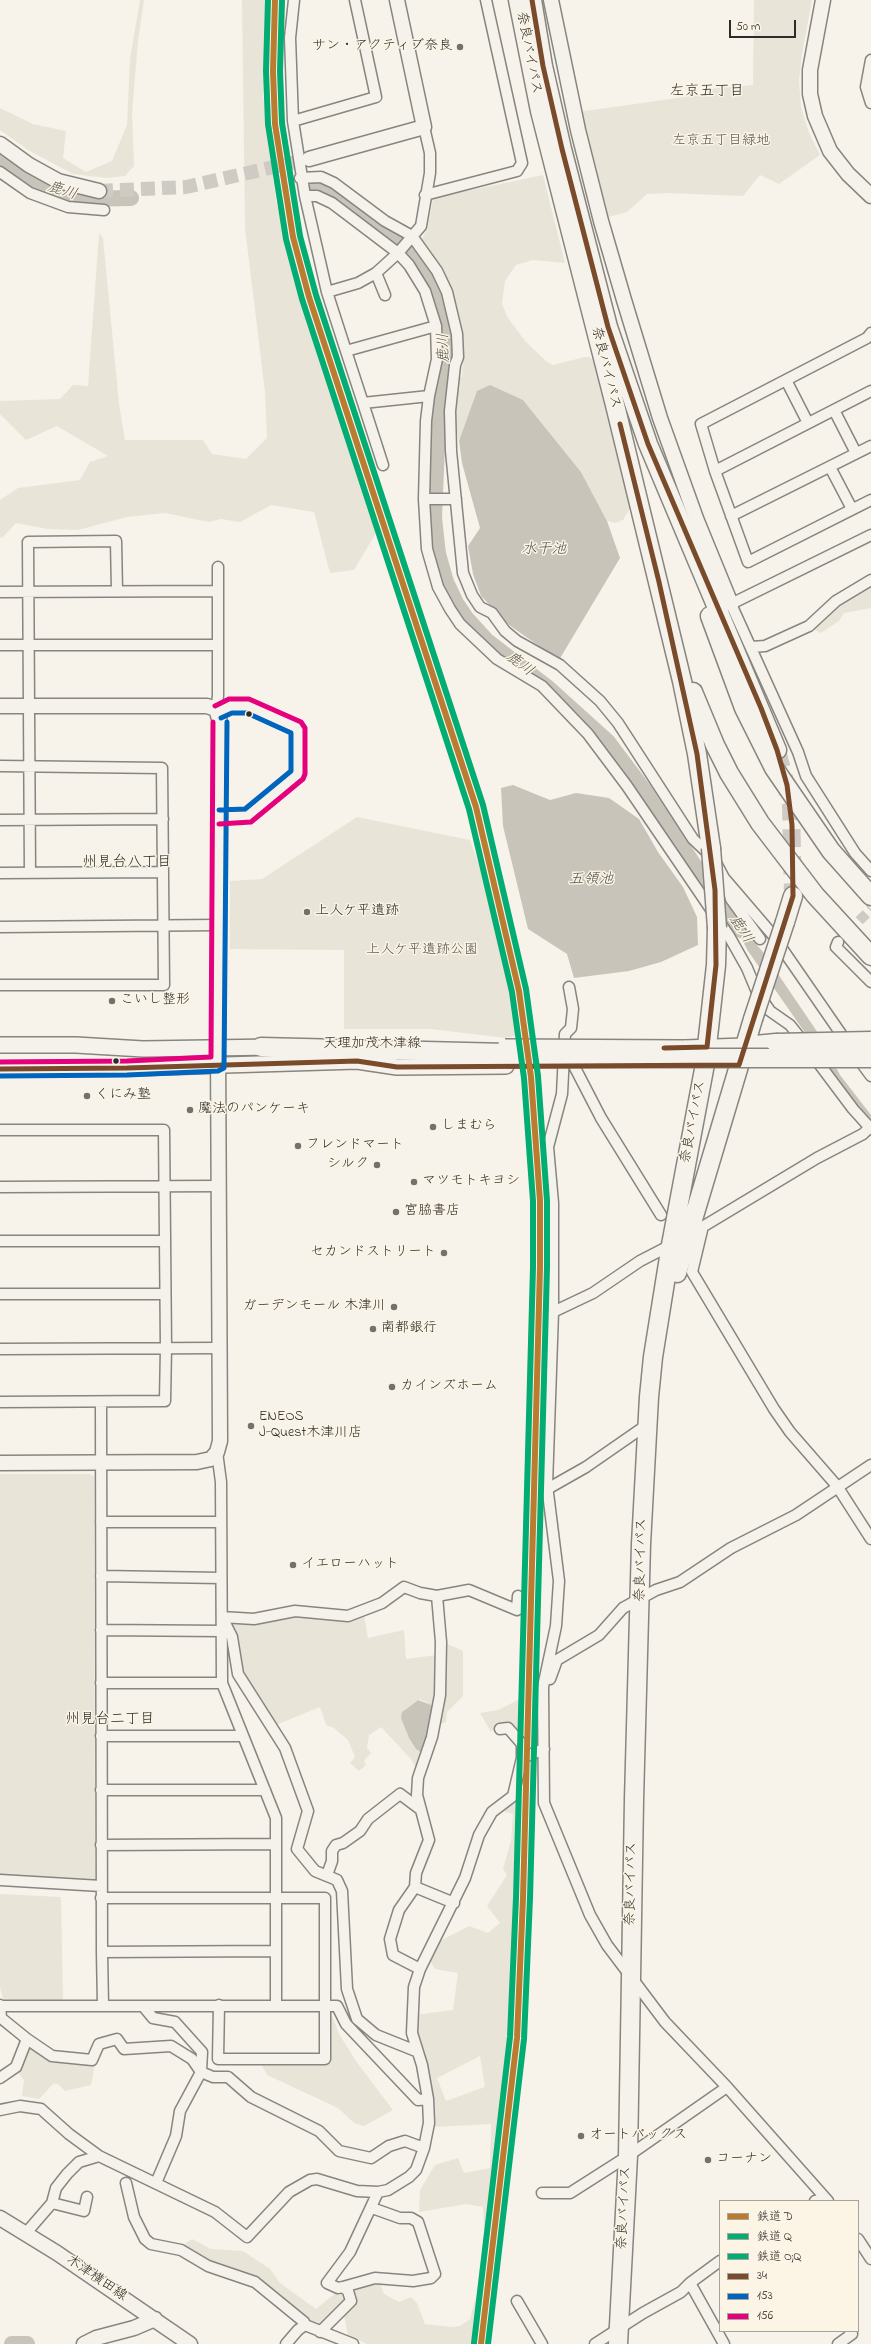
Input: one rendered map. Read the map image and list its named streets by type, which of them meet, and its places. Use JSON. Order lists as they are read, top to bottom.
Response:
{
  "streets": {
    "highway": ["奈良バイパス"],
    "main road": ["天理加茂木津線"],
    "street": ["木津横田線"]
  },
  "districts": ["左京五丁目", "州見台八丁目", "州見台二丁目"],
  "water": ["鹿川", "水干池", "五領池"],
  "parks": ["左京五丁目緑地", "上人ケ平遺跡公園"],
  "places": [
    "サン・アクティブ奈良",
    "上人ケ平遺跡",
    "こいし整形",
    "くにみ塾",
    "魔法のパンケーキ",
    "しまむら",
    "フレンドマート",
    "シルク",
    "マツモトキヨシ",
    "宮脇書店",
    "セカンドストリート",
    "ガーデンモール 木津川",
    "南都銀行",
    "カインズホーム",
    "ENEOS J-Quest木津川店",
    "イエローハット",
    "オートバックス",
    "コーナン"
  ],
  "lines": [
    "rail line D",
    "rail line Q",
    "rail line O;Q",
    "transit line 34",
    "transit line 156",
    "transit line 153"
  ],
  "legend": [
    "鉄道 D",
    "鉄道 Q",
    "鉄道 O;Q",
    "34",
    "153",
    "156"
  ],
  "scale_bar": "50 m"
}
